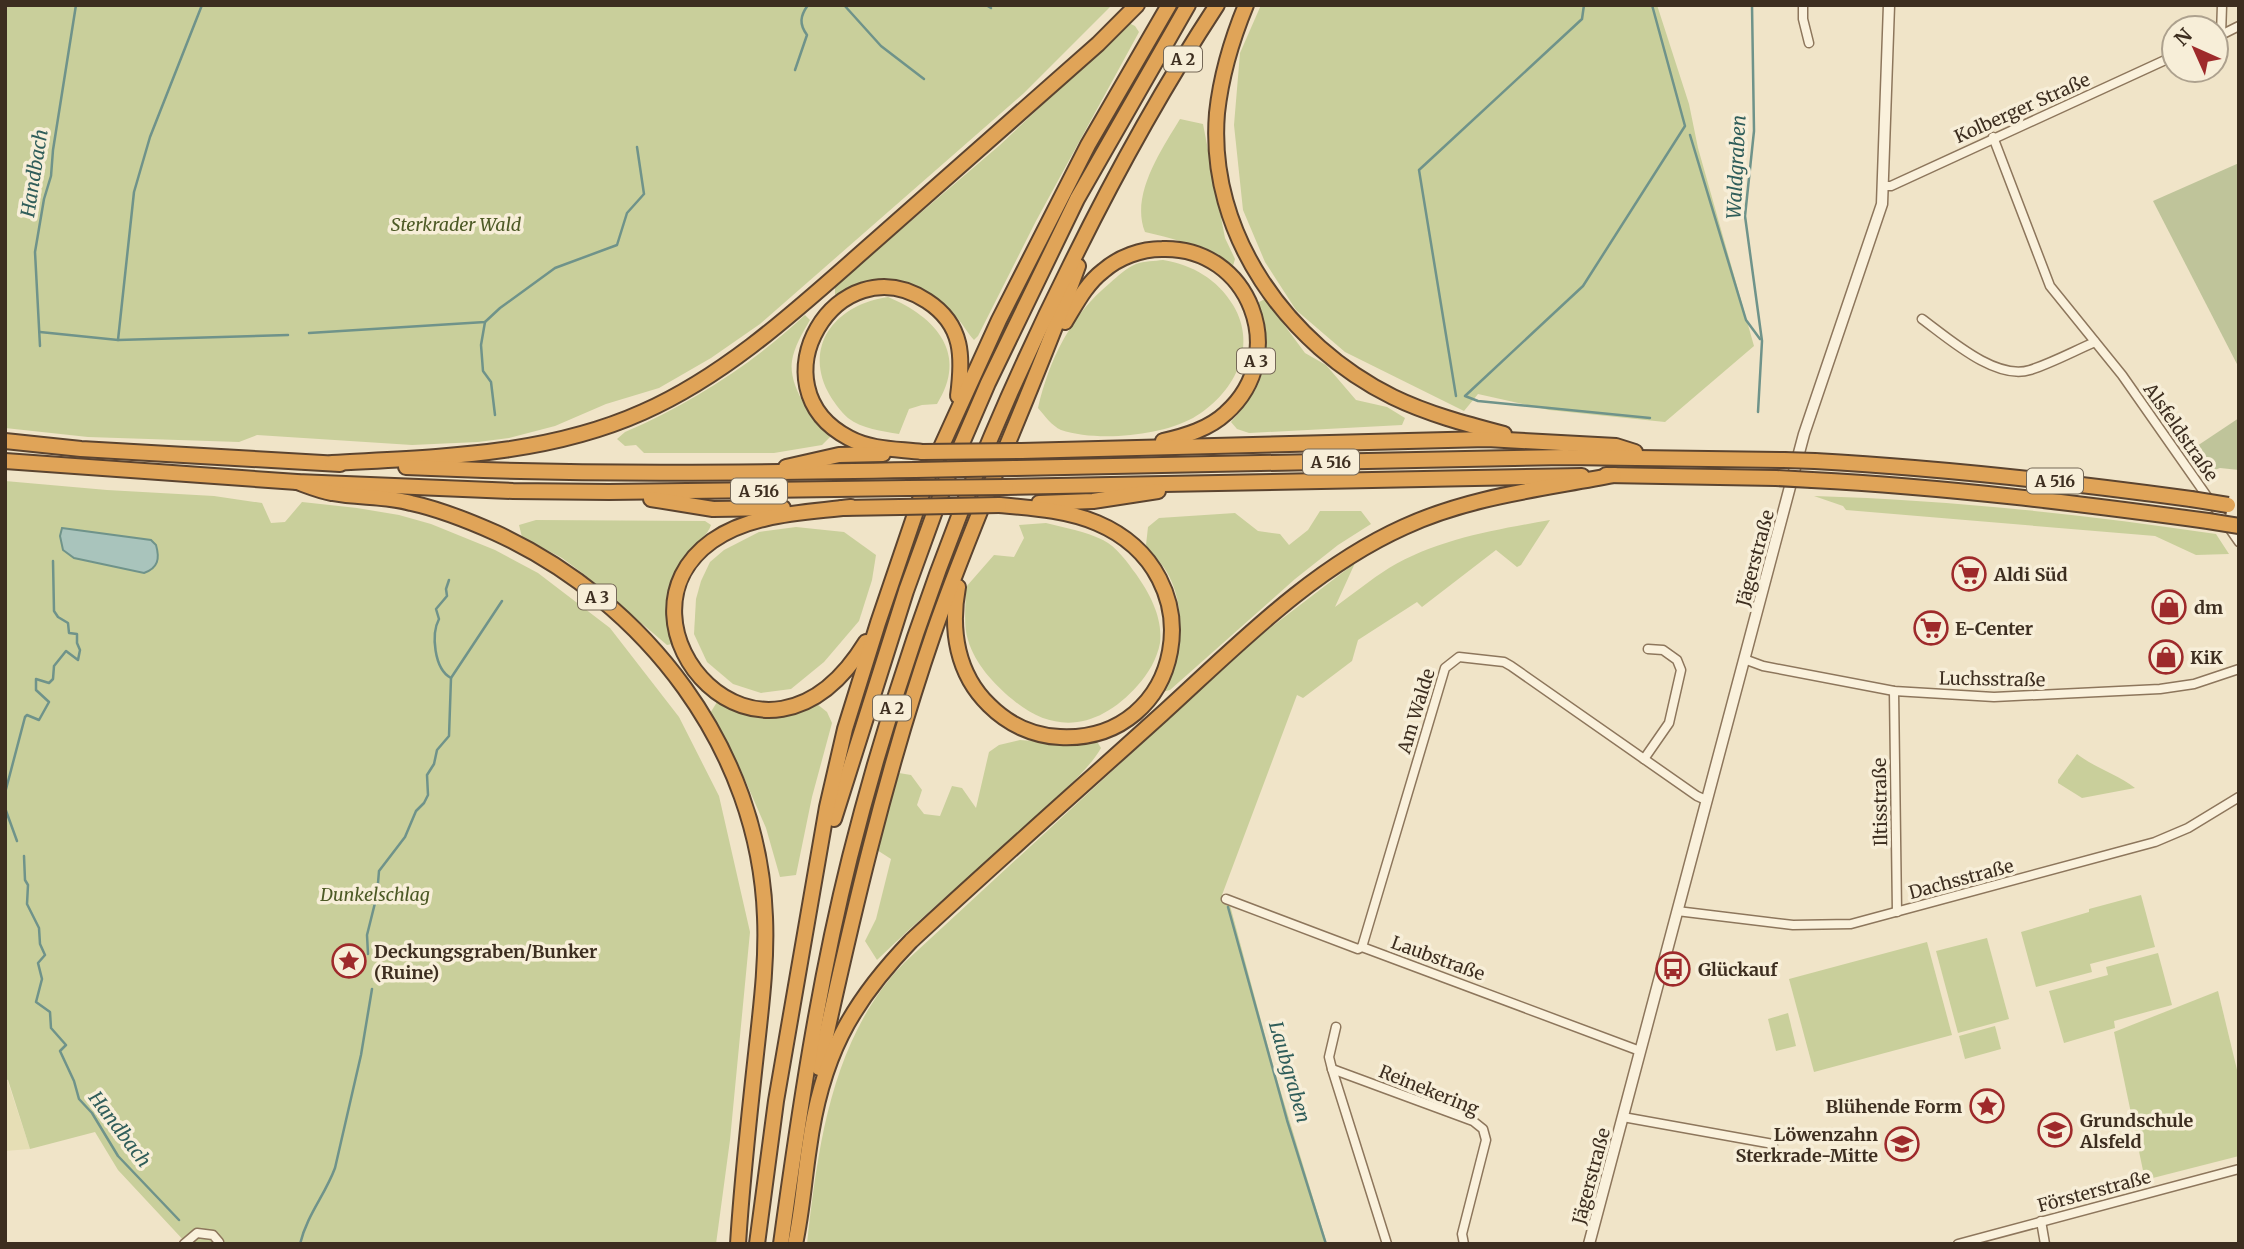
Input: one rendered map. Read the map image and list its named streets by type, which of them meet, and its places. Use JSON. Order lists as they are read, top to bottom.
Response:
{
  "streets": {
    "highway": ["A 2", "A 3", "A 516"],
    "street": [
      "Kolberger Straße",
      "Alsfeldstraße",
      "Jägerstraße",
      "Luchsstraße",
      "Am Walde",
      "Iltisstraße",
      "Dachsstraße",
      "Laubstraße",
      "Reinekering",
      "Försterstraße"
    ]
  },
  "crossings": [
    ["Kolberger Straße", "Alsfeldstraße"],
    ["Kolberger Straße", "Jägerstraße"],
    ["A 3", "A 516"],
    ["Jägerstraße", "Luchsstraße"],
    ["Jägerstraße", "Am Walde"],
    ["Jägerstraße", "Dachsstraße"],
    ["Jägerstraße", "Laubstraße"],
    ["Luchsstraße", "Iltisstraße"],
    ["Am Walde", "Laubstraße"],
    ["Iltisstraße", "Dachsstraße"]
  ],
  "water": ["Waldgraben", "Handbach", "Laubgraben"],
  "parks": ["Sterkrader Wald", "Dunkelschlag"],
  "places": {
    "supermarket": ["Aldi Süd", "E-Center"],
    "shop": ["dm", "KiK"],
    "place": ["Deckungsgraben/Bunker (Ruine)", "Blühende Form"],
    "bus stop": ["Glückauf"],
    "school or university": ["Grundschule Alsfeld", "Löwenzahn Sterkrade-Mitte"]
  },
  "north": "top left"
}
